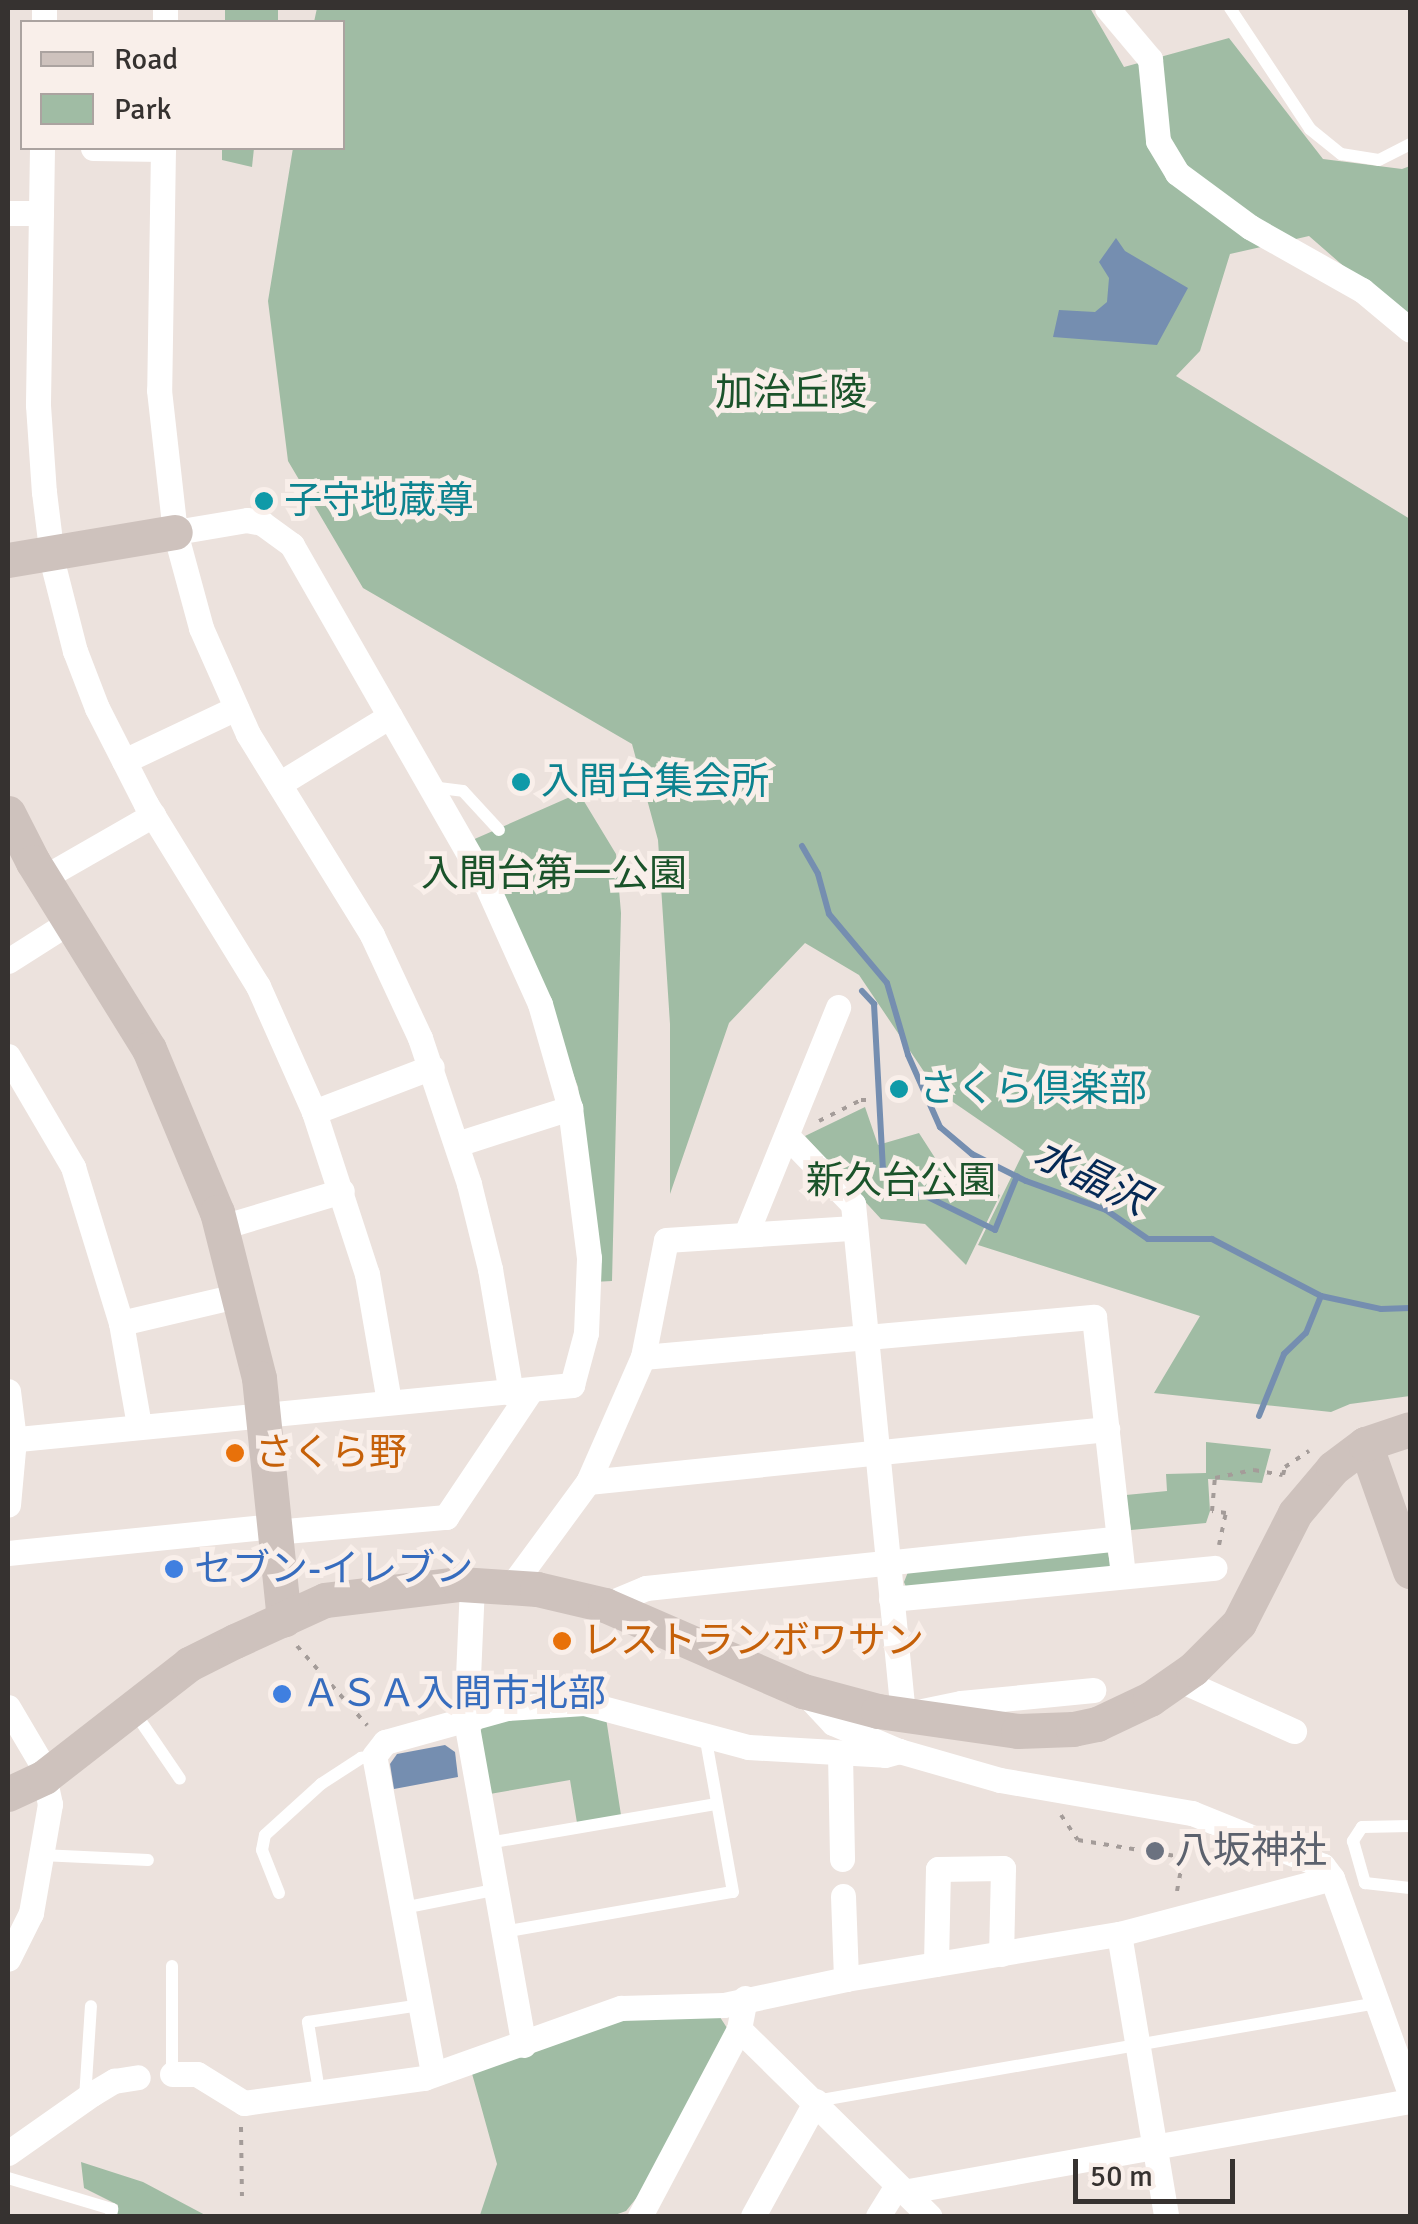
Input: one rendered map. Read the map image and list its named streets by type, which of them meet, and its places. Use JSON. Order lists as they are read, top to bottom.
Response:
{
  "water": ["水晶沢"],
  "parks": ["加治丘陵", "入間台第一公園", "新久台公園"],
  "places": [
    "子守地蔵尊",
    "入間台集会所",
    "さくら倶楽部",
    "さくら野",
    "セブン-イレブン",
    "レストランボワサン",
    "ＡＳＡ入間市北部",
    "八坂神社"
  ],
  "legend": ["Road", "Park"],
  "scale_bar": "50 m"
}
